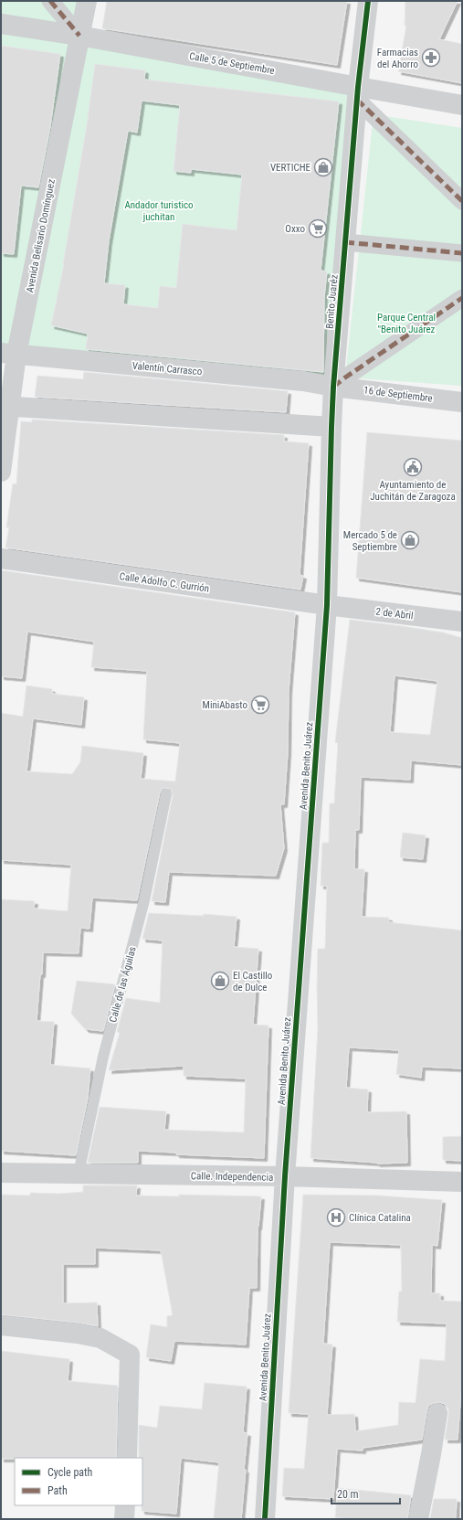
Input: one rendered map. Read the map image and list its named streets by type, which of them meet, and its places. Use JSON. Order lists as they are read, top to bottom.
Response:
{
  "streets": {
    "street": [
      "Calle 5 de Septiembre",
      "Avenida Belisario Domínguez",
      "Benito Juaréz",
      "Valentín Carrasco",
      "16 de Septiembre",
      "Calle Adolfo C. Gurrión",
      "2 de Abril",
      "Avenida Benito Juárez",
      "Calle. Independencia"
    ],
    "lane": ["Calle de las Águilas"]
  },
  "crossings": [
    ["Calle 5 de Septiembre", "Avenida Belisario Domínguez"],
    ["Calle 5 de Septiembre", "Benito Juaréz"],
    ["Avenida Belisario Domínguez", "Valentín Carrasco"],
    ["Benito Juaréz", "Valentín Carrasco"],
    ["Benito Juaréz", "16 de Septiembre"],
    ["Benito Juaréz", "Calle Adolfo C. Gurrión"],
    ["Benito Juaréz", "2 de Abril"],
    ["Benito Juaréz", "Avenida Benito Juárez"],
    ["Valentín Carrasco", "16 de Septiembre"],
    ["Calle Adolfo C. Gurrión", "2 de Abril"],
    ["Calle Adolfo C. Gurrión", "Avenida Benito Juárez"],
    ["2 de Abril", "Avenida Benito Juárez"],
    ["Avenida Benito Juárez", "Calle. Independencia"],
    ["Calle de las Águilas", "Calle. Independencia"]
  ],
  "parks": ["Andador turistico juchitan", "Parque Central \"Benito Juárez"],
  "places": {
    "pharmacy": ["Farmacias del Ahorro"],
    "shop": ["VERTICHE", "Mercado 5 de Septiembre", "El Castillo de Dulce"],
    "supermarket": ["Oxxo", "MiniAbasto"],
    "public building": ["Ayuntamiento de Juchitán de Zaragoza"],
    "hospital": ["Clínica Catalina"]
  },
  "legend": ["Cycle path", "Path"],
  "scale_bar": "20 m"
}
